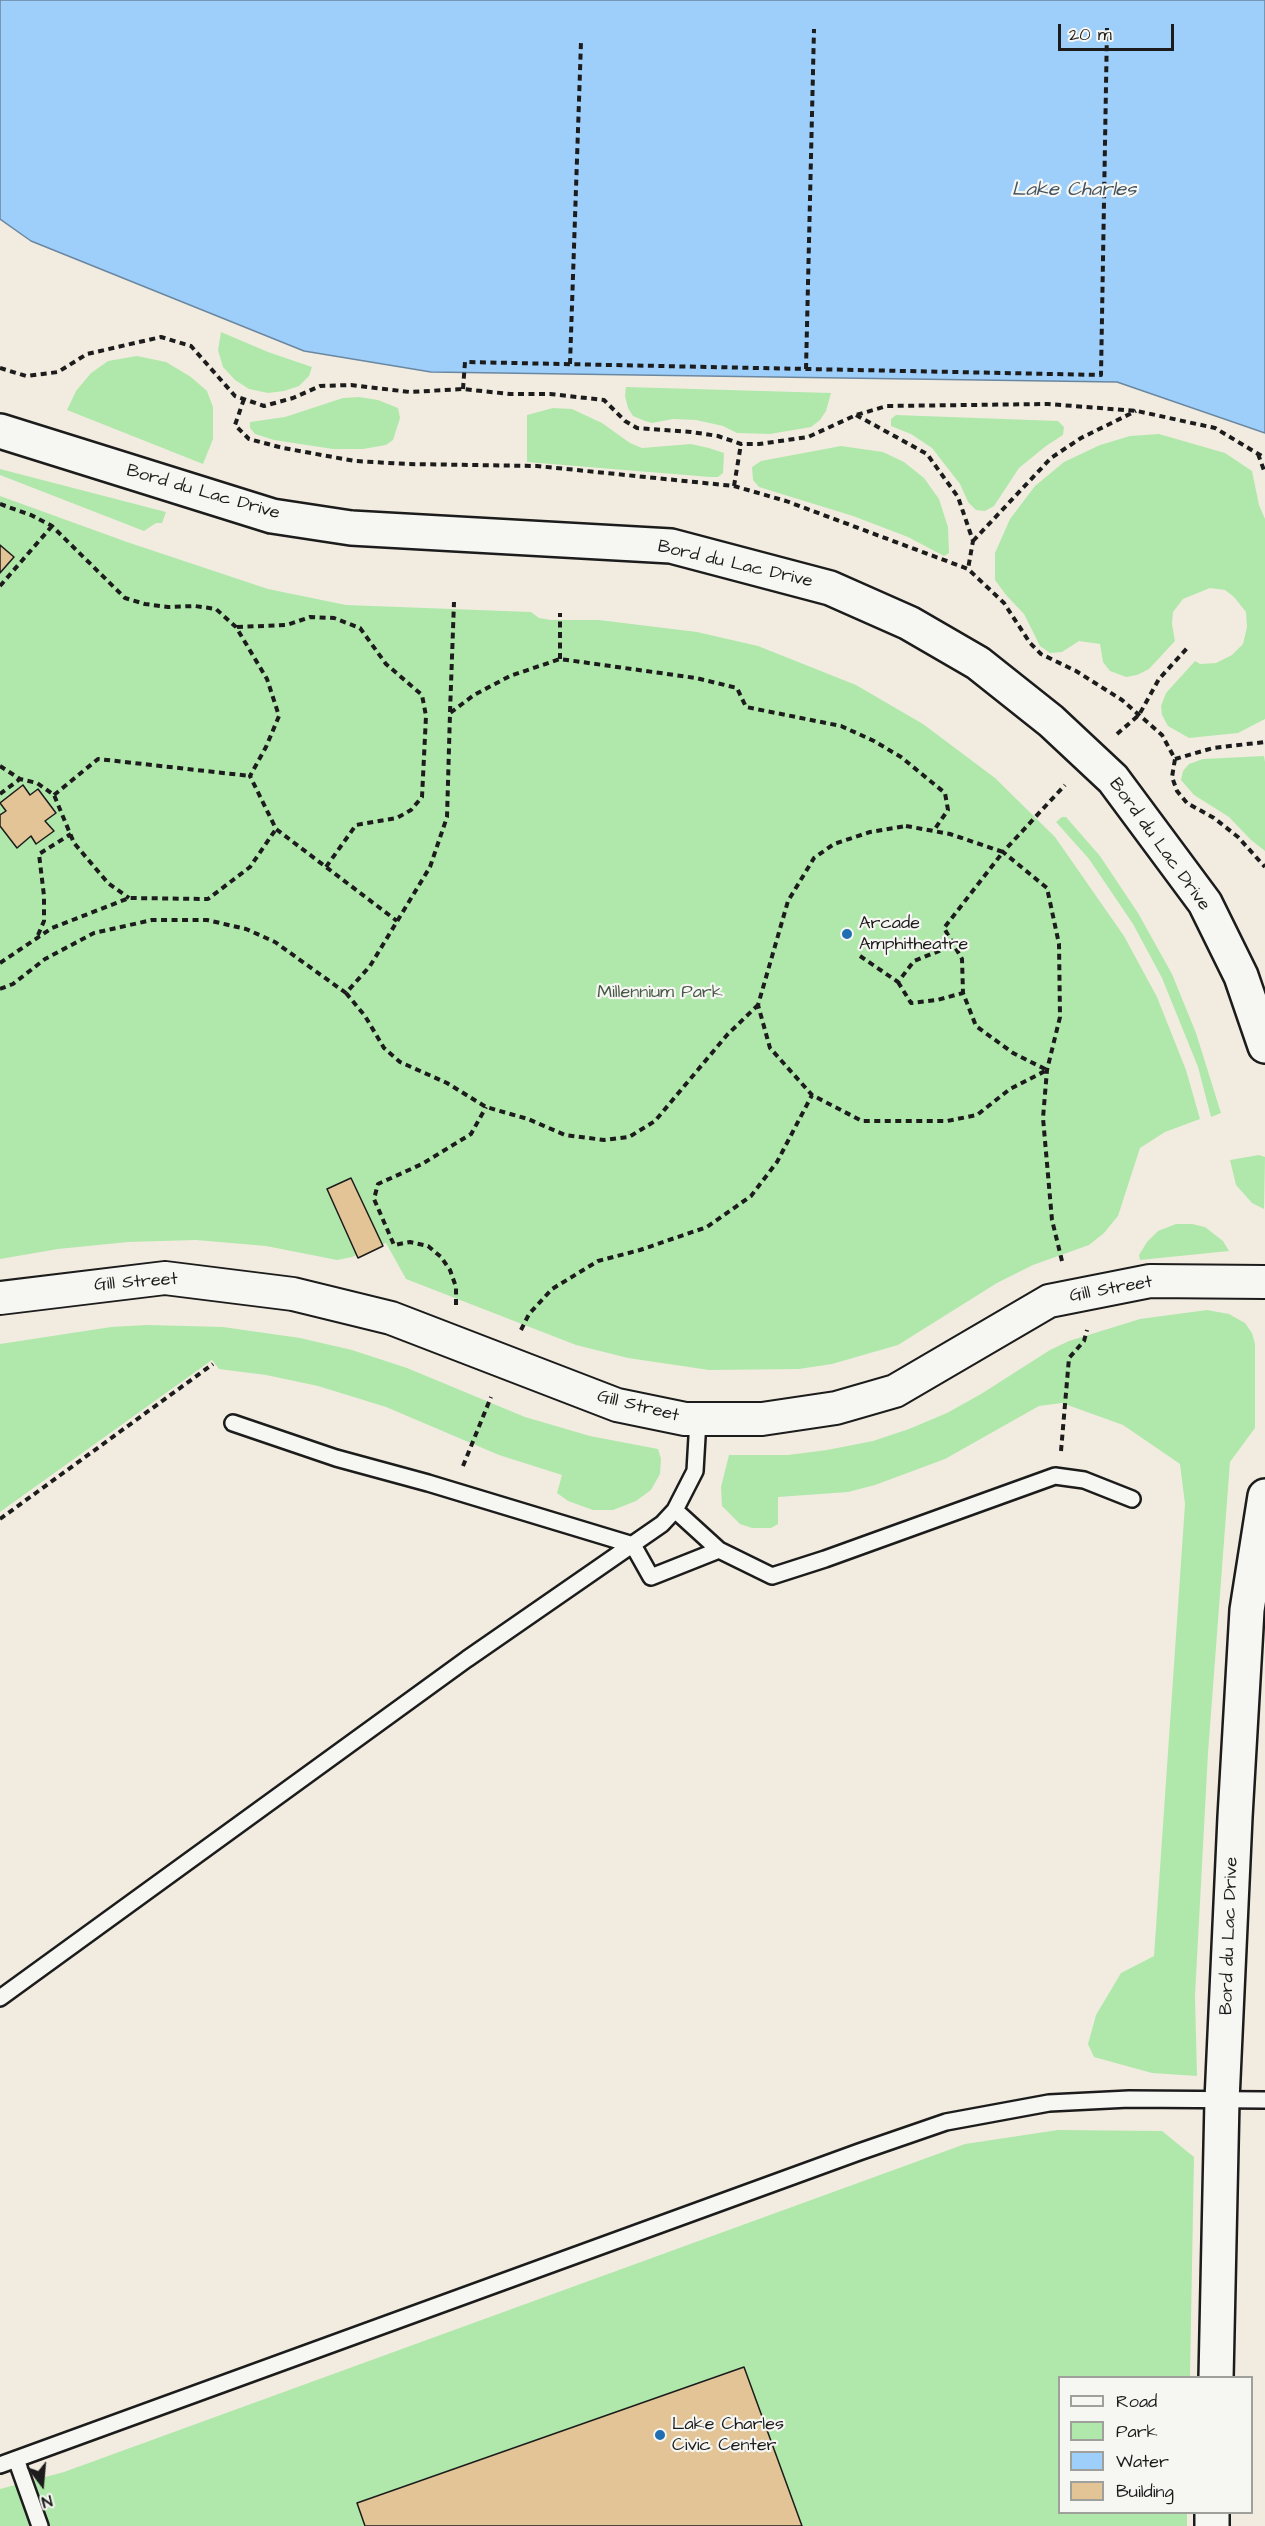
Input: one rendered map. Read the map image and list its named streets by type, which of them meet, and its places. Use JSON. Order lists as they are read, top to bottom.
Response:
{
  "streets": {
    "street": ["Bord du Lac Drive", "Gill Street"]
  },
  "water": ["Lake Charles"],
  "parks": ["Millennium Park"],
  "places": ["Arcade Amphitheatre", "Lake Charles Civic Center"],
  "legend": [
    "Road",
    "Park",
    "Water",
    "Building"
  ],
  "scale_bar": "20 m",
  "north": "bottom"
}
